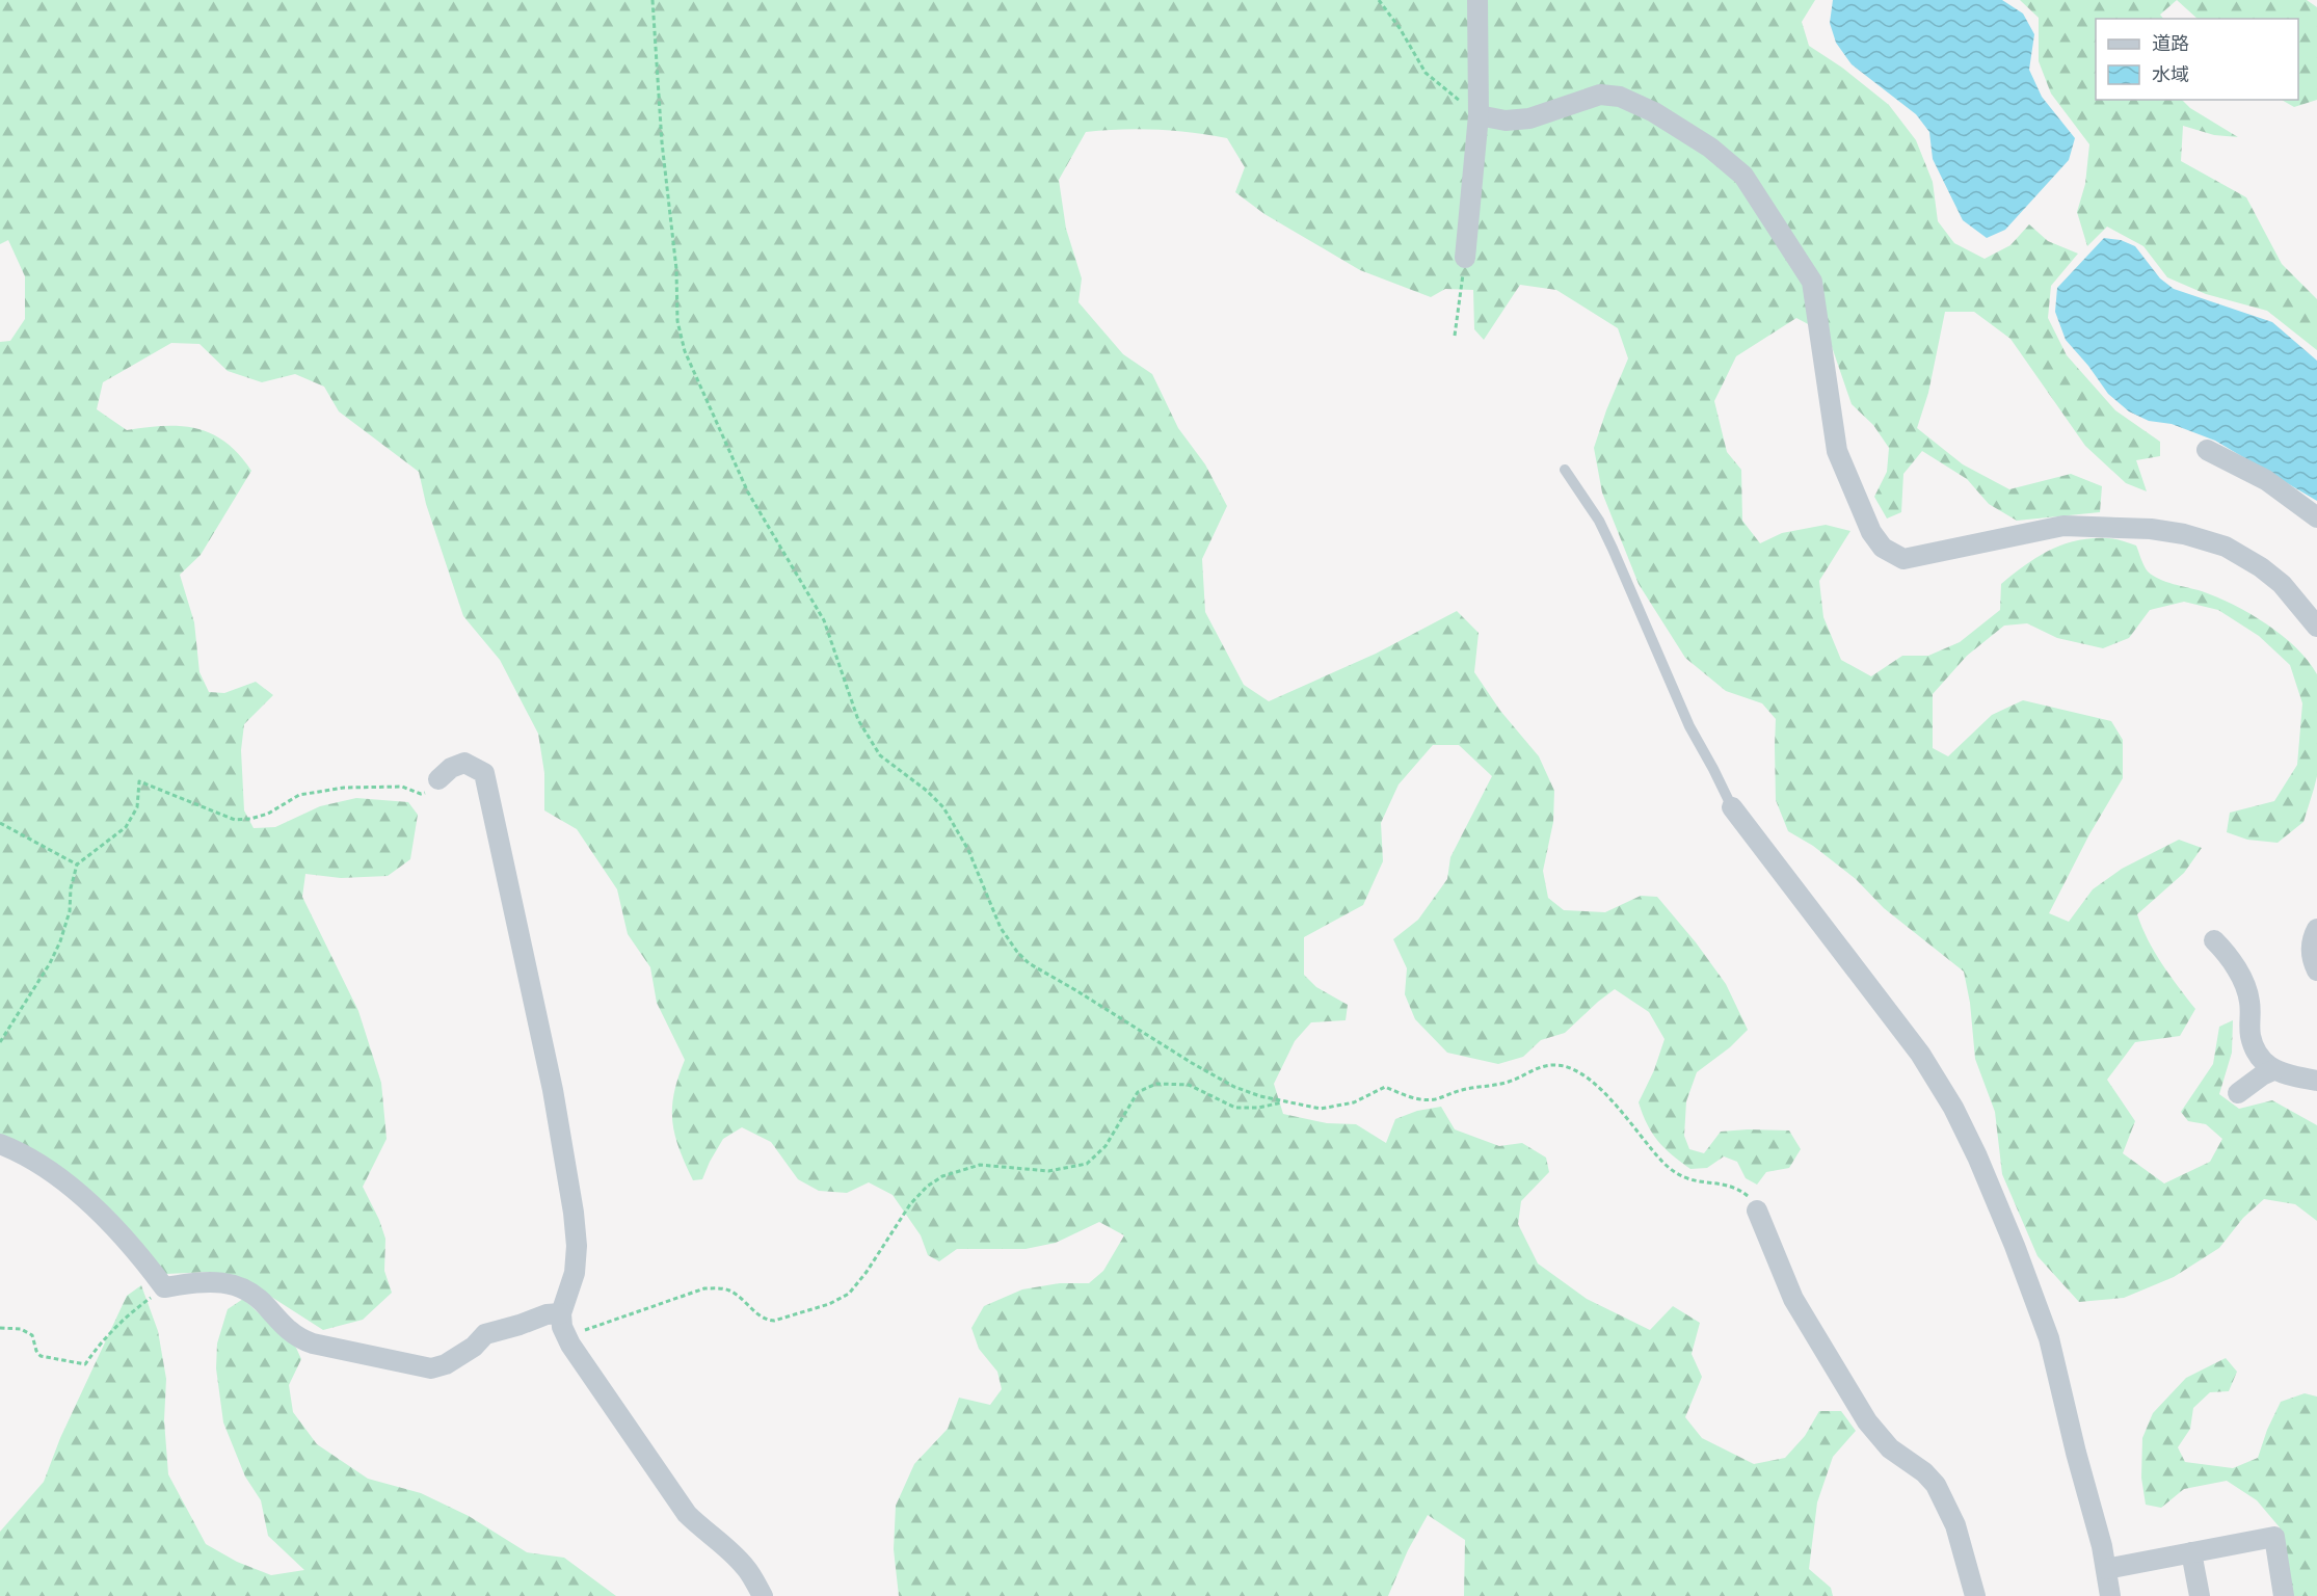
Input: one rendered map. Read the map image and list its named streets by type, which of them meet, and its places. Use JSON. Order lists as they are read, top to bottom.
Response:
{
  "legend": ["道路", "水域"]
}
